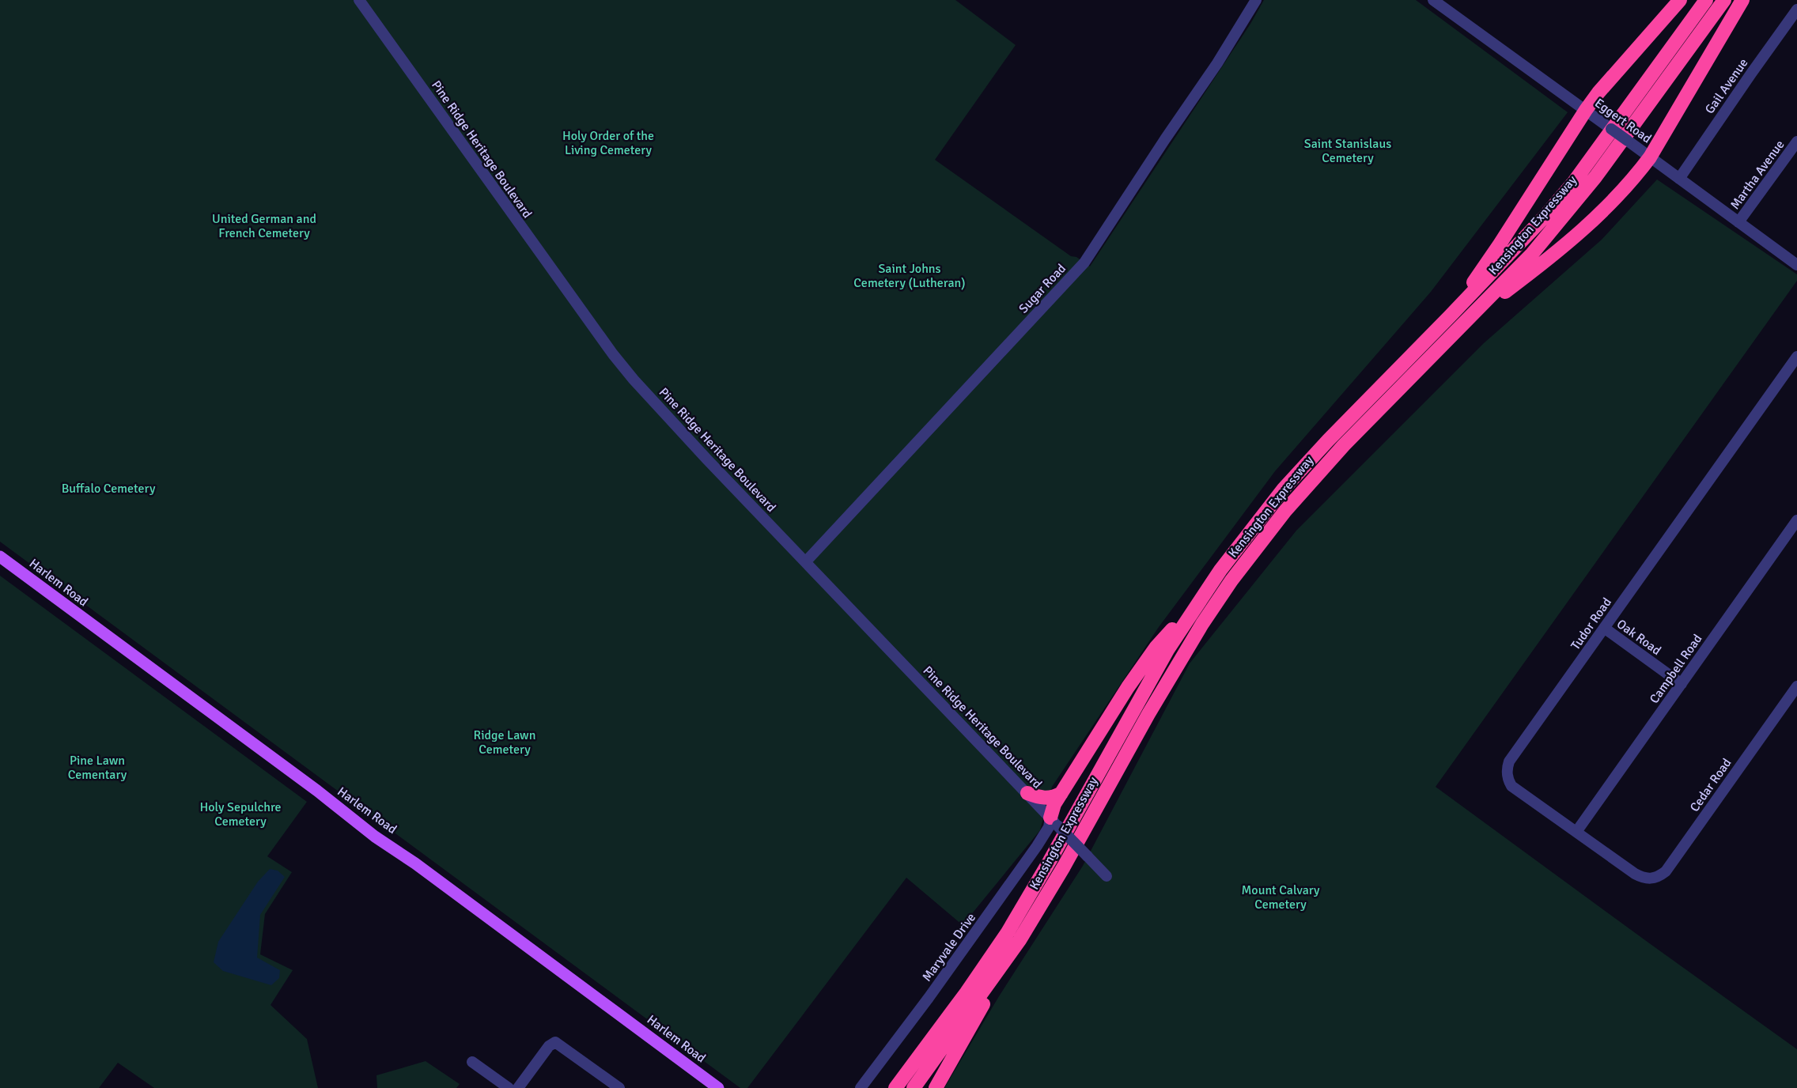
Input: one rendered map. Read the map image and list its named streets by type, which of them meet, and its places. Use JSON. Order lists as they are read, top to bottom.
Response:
{
  "streets": {
    "highway": ["Kensington Expressway"],
    "main road": ["Harlem Road"],
    "street": [
      "Gail Avenue",
      "Eggert Road",
      "Pine Ridge Heritage Boulevard",
      "Martha Avenue",
      "Sugar Road",
      "Tudor Road",
      "Oak Road",
      "Campbell Road",
      "Cedar Road",
      "Maryvale Drive"
    ]
  },
  "crossings": [
    ["Gail Avenue", "Eggert Road"],
    ["Eggert Road", "Martha Avenue"],
    ["Pine Ridge Heritage Boulevard", "Sugar Road"],
    ["Pine Ridge Heritage Boulevard", "Maryvale Drive"],
    ["Tudor Road", "Oak Road"],
    ["Tudor Road", "Campbell Road"],
    ["Tudor Road", "Cedar Road"],
    ["Oak Road", "Campbell Road"]
  ],
  "parks": [
    "Holy Order of the Living Cemetery",
    "Saint Stanislaus Cemetery",
    "United German and French Cemetery",
    "Saint Johns Cemetery (Lutheran)",
    "Buffalo Cemetery",
    "Ridge Lawn Cemetery",
    "Pine Lawn Cementary",
    "Holy Sepulchre Cemetery",
    "Mount Calvary Cemetery"
  ]
}
